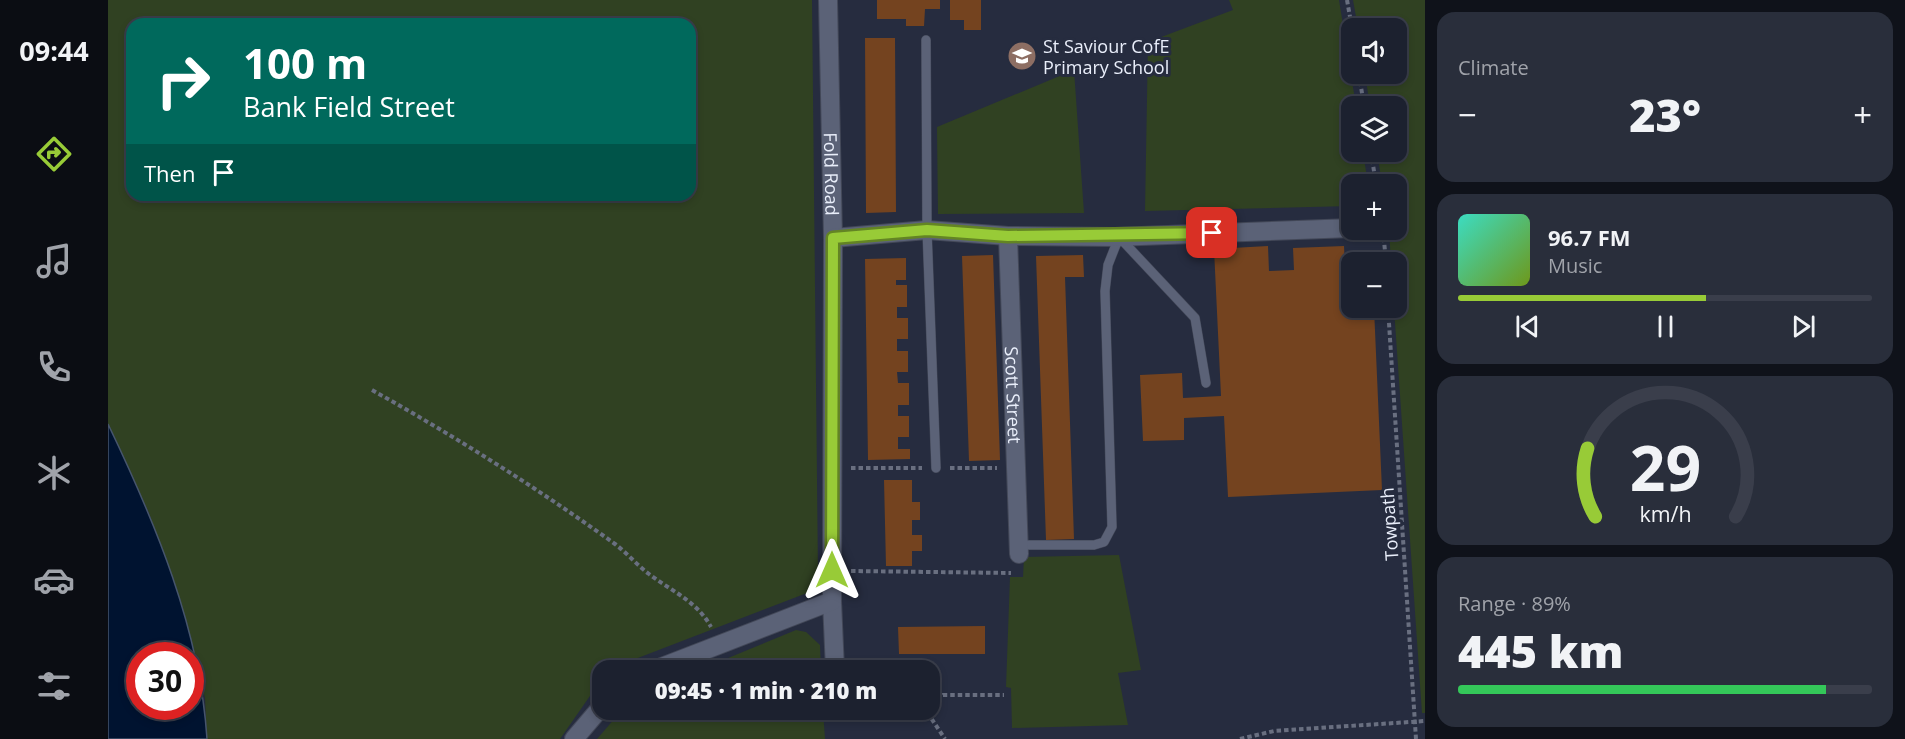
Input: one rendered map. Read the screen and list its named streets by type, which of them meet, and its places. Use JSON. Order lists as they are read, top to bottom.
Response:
{
  "streets": {
    "street": ["Fold Road", "Scott Street"],
    "path": ["Towpath"]
  },
  "places": {
    "school or university": ["St Saviour CofE Primary School"]
  },
  "page": {
    "tabs": "09:44",
    "tile": [
      "Climate",
      ["Range · 89%", "445 km"]
    ],
    "map_buttons": ["+", "−"],
    "turn": ["100 m", "Bank Field Street"],
    "heat": ["−", "23°", "+"],
    "then": "Then",
    "song": ["96.7 FM", "Music"],
    "limit": "30",
    "trip": "09:45 · 1 min · 210 m",
    "gauge": ["29", "km/h"]
  }
}
